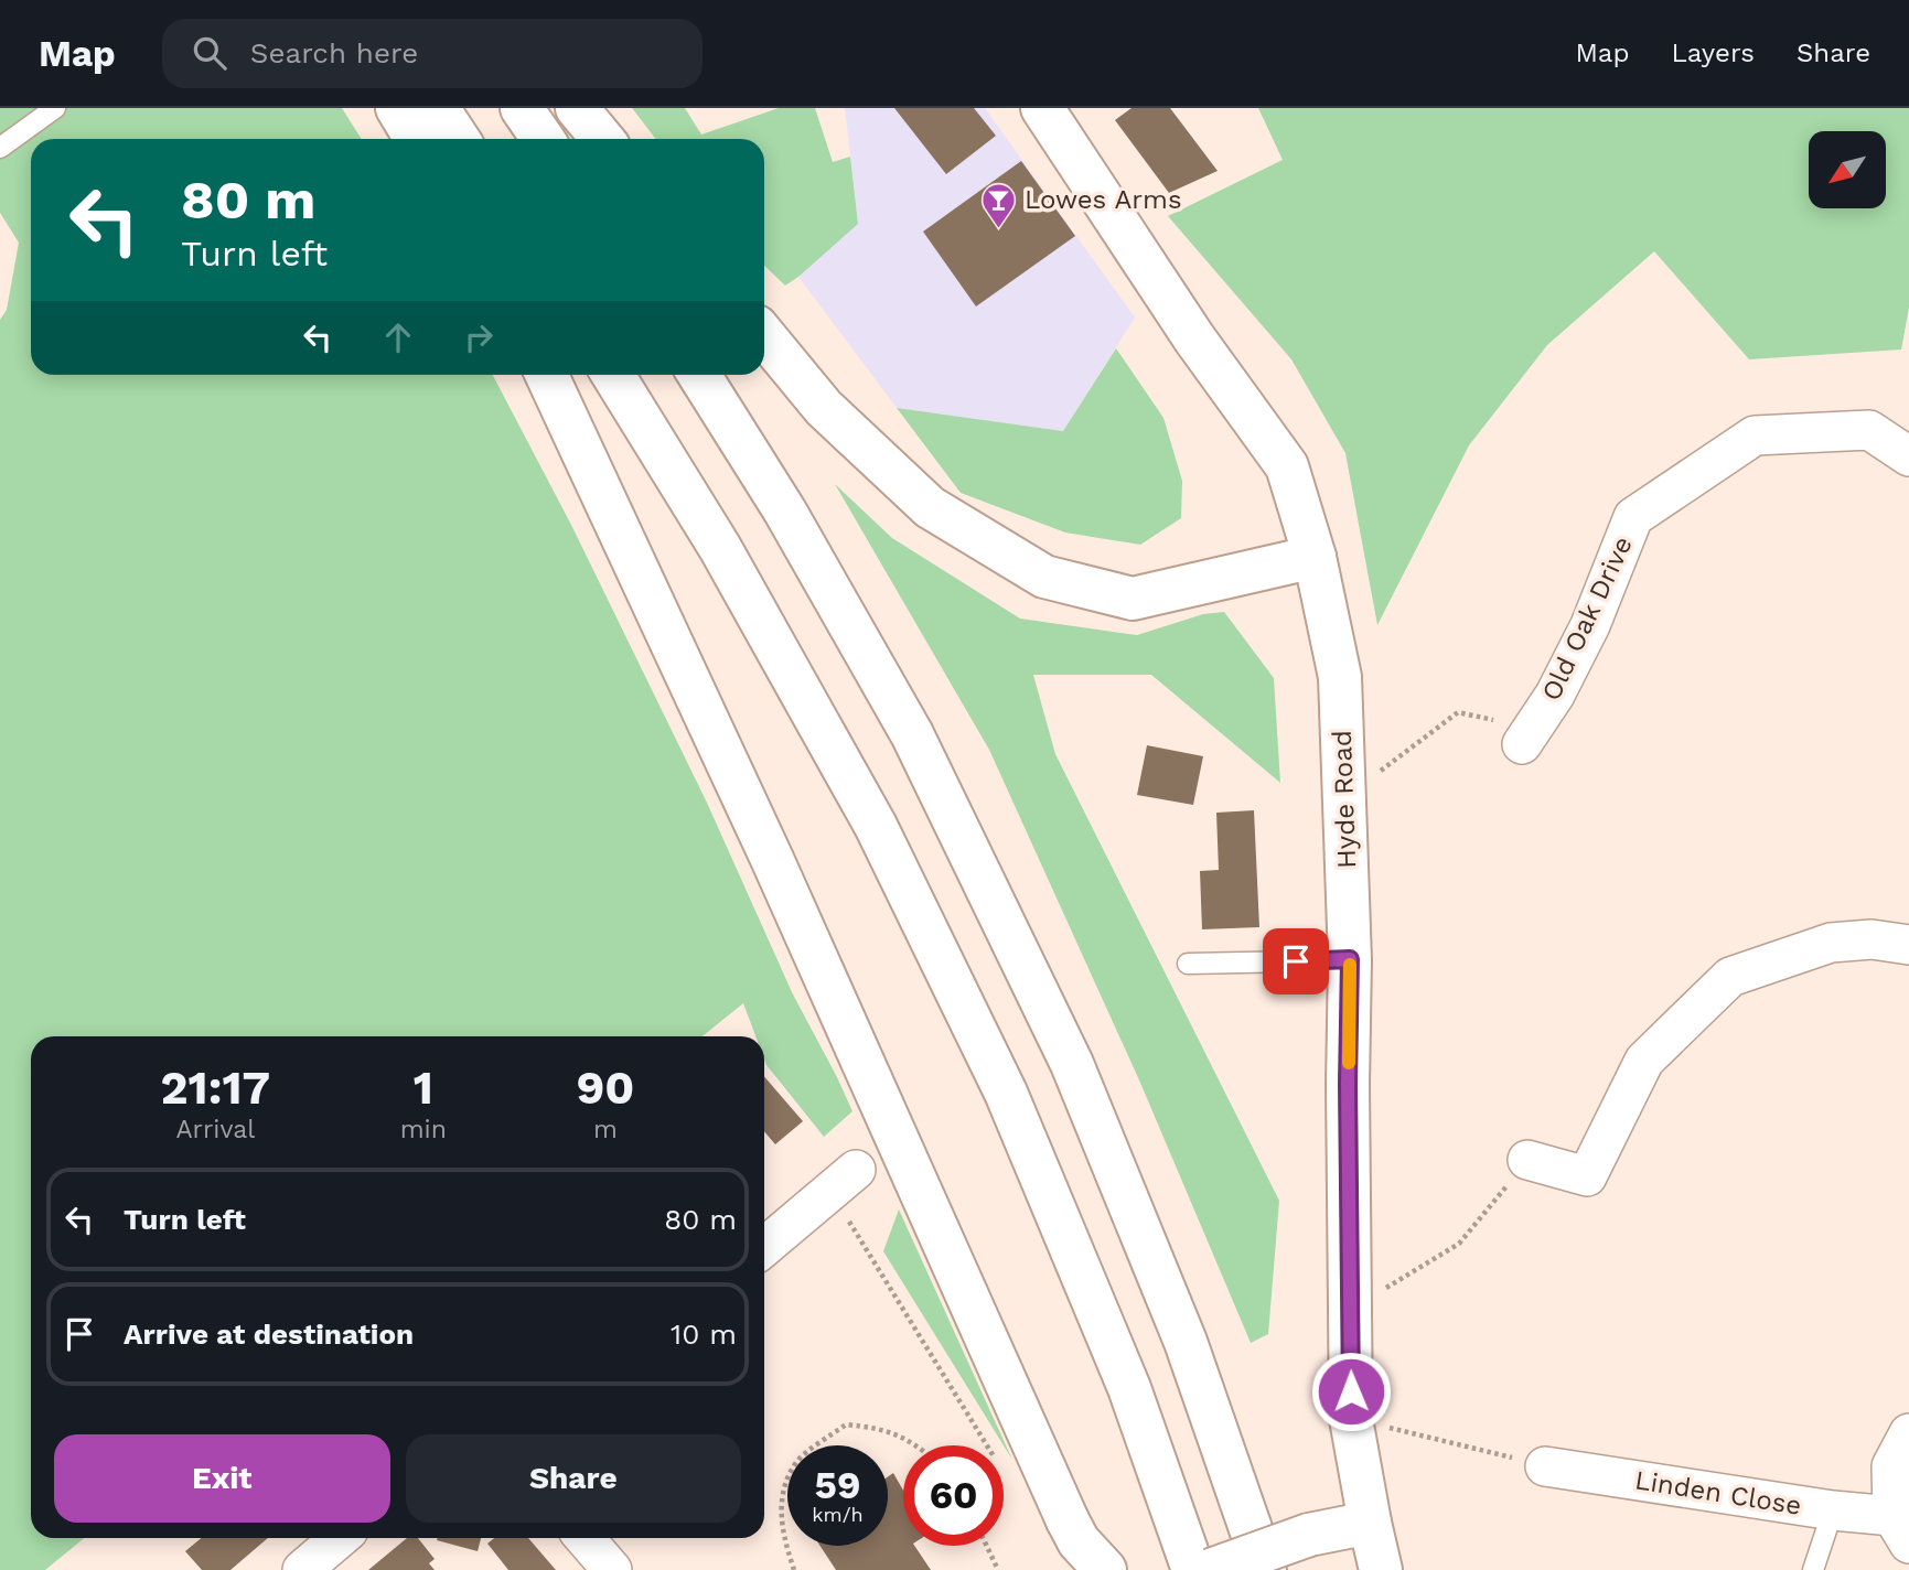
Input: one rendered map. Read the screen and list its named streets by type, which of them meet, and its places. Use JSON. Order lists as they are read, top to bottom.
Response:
{
  "streets": {
    "main road": ["Hyde Road"],
    "street": ["Old Oak Drive", "Linden Close"]
  },
  "places": {
    "bar": ["Lowes Arms"]
  },
  "north": "bottom left",
  "page": {
    "header": "Map",
    "search": "Search here",
    "nav": ["Map", "Layers", "Share"],
    "turn": ["80 m", "Turn left"],
    "eta": [
      "21:17",
      "Arrival",
      "1",
      "min",
      "90",
      "m"
    ],
    "list": [
      {
        "name": "Turn left",
        "value": "80 m"
      },
      {
        "name": "Arrive at destination",
        "value": "10 m"
      }
    ],
    "buttons": ["Exit", "Share"],
    "speed": "59 km/h",
    "limit": "60"
  }
}
